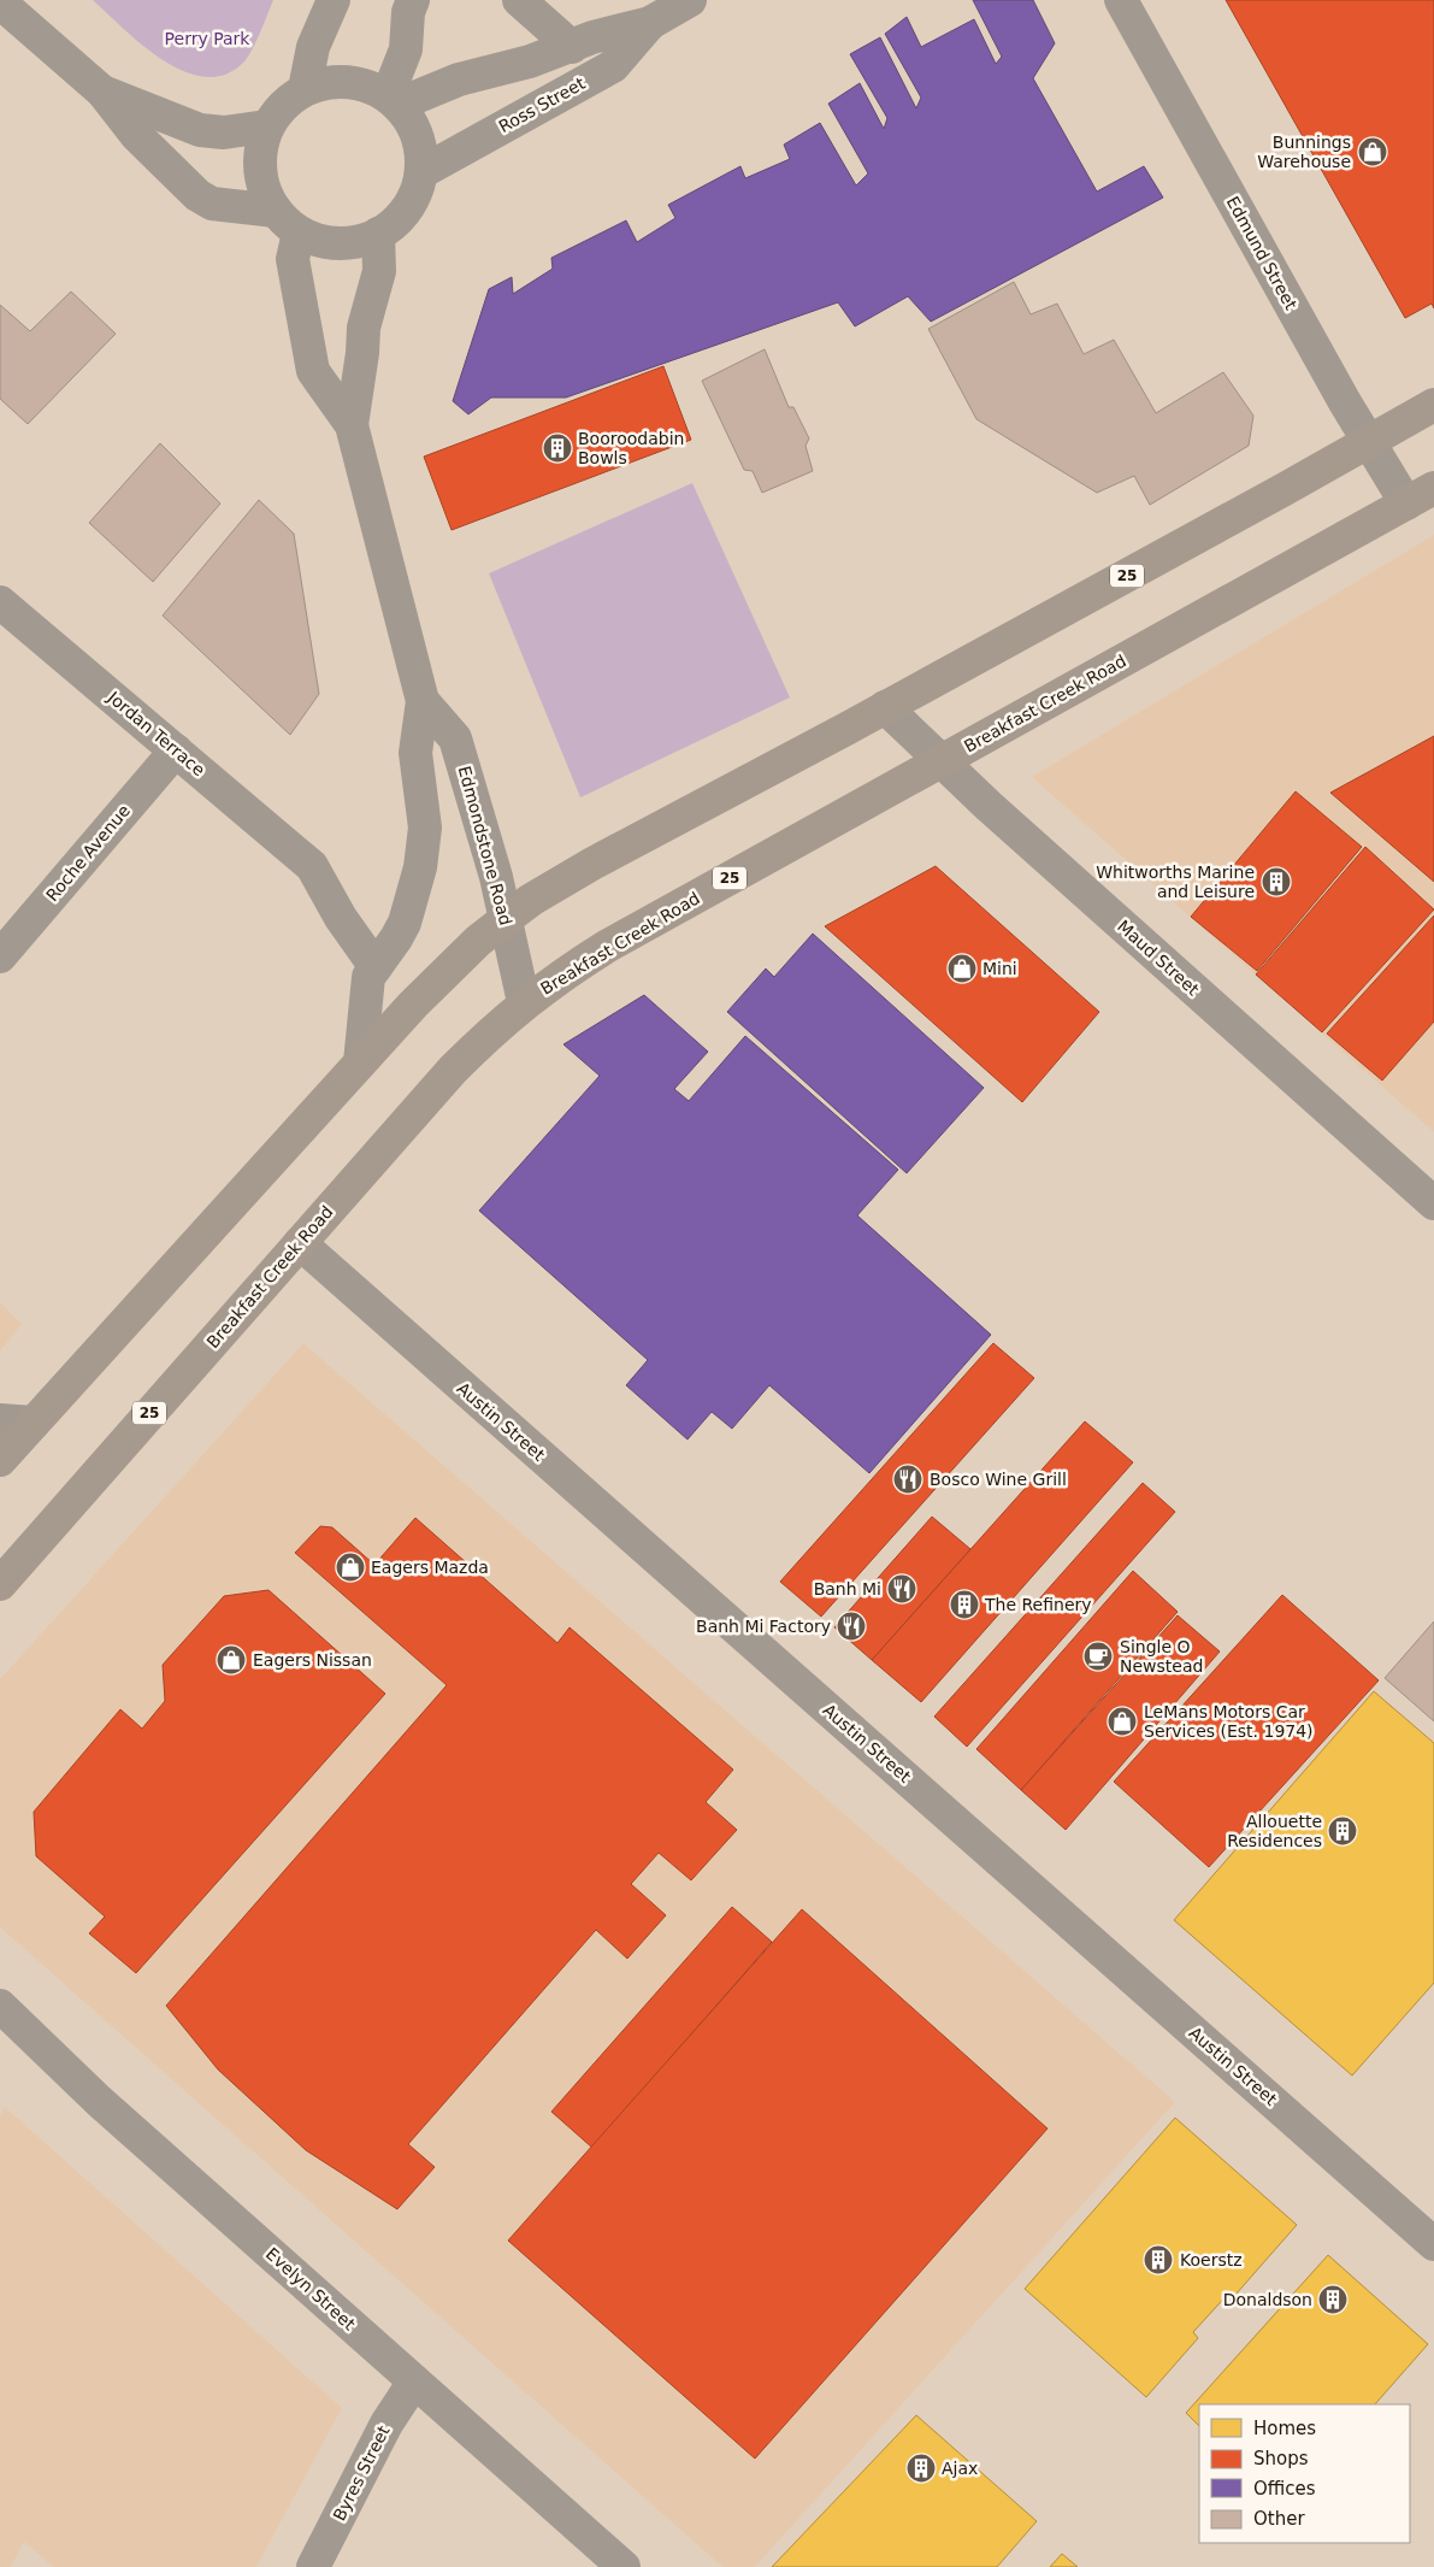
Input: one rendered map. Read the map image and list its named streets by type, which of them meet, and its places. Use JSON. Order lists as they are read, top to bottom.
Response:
{
  "streets": {
    "main road": ["25", "Breakfast Creek Road"],
    "street": [
      "Ross Street",
      "Edmund Street",
      "Jordan Terrace",
      "Edmondstone Road",
      "Roche Avenue",
      "Maud Street",
      "Austin Street",
      "Evelyn Street",
      "Byres Street"
    ]
  },
  "crossings": [
    ["Ross Street", "Edmondstone Road"],
    ["Edmund Street", "25"],
    ["Edmund Street", "Breakfast Creek Road"],
    ["25", "Edmondstone Road"],
    ["25", "Maud Street"],
    ["Breakfast Creek Road", "Edmondstone Road"],
    ["Breakfast Creek Road", "Maud Street"],
    ["Breakfast Creek Road", "Austin Street"],
    ["Jordan Terrace", "Edmondstone Road"],
    ["Jordan Terrace", "Roche Avenue"],
    ["Evelyn Street", "Byres Street"]
  ],
  "parks": ["Perry Park"],
  "places": {
    "shop": [
      "Bunnings Warehouse",
      "Mini",
      "Eagers Mazda",
      "Eagers Nissan",
      "LeMans Motors Car Services (Est. 1974)"
    ],
    "building": [
      "Booroodabin Bowls",
      "Whitworths Marine and Leisure",
      "The Refinery",
      "Allouette Residences",
      "Koerstz",
      "Donaldson",
      "Ajax"
    ],
    "restaurant": ["Bosco Wine Grill", "Banh Mi", "Banh Mi Factory"],
    "cafe": ["Single O Newstead"]
  },
  "legend": [
    "Homes",
    "Shops",
    "Offices",
    "Other"
  ]
}
